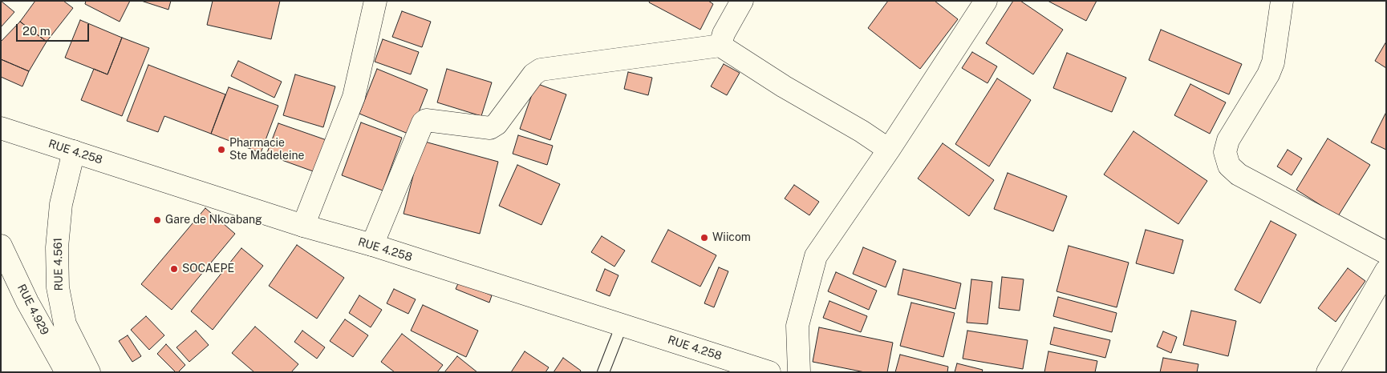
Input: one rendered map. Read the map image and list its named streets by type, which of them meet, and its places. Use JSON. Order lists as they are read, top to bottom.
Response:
{
  "streets": {
    "main road": ["RUE 4.258", "RUE 4.561", "RUE 4.929"]
  },
  "crossings": [
    ["RUE 4.258", "RUE 4.561"]
  ],
  "places": [
    "Pharmacie Ste Madeleine",
    "Gare de Nkoabang",
    "Wiicom",
    "SOCAEPE"
  ],
  "scale_bar": "20 m"
}
